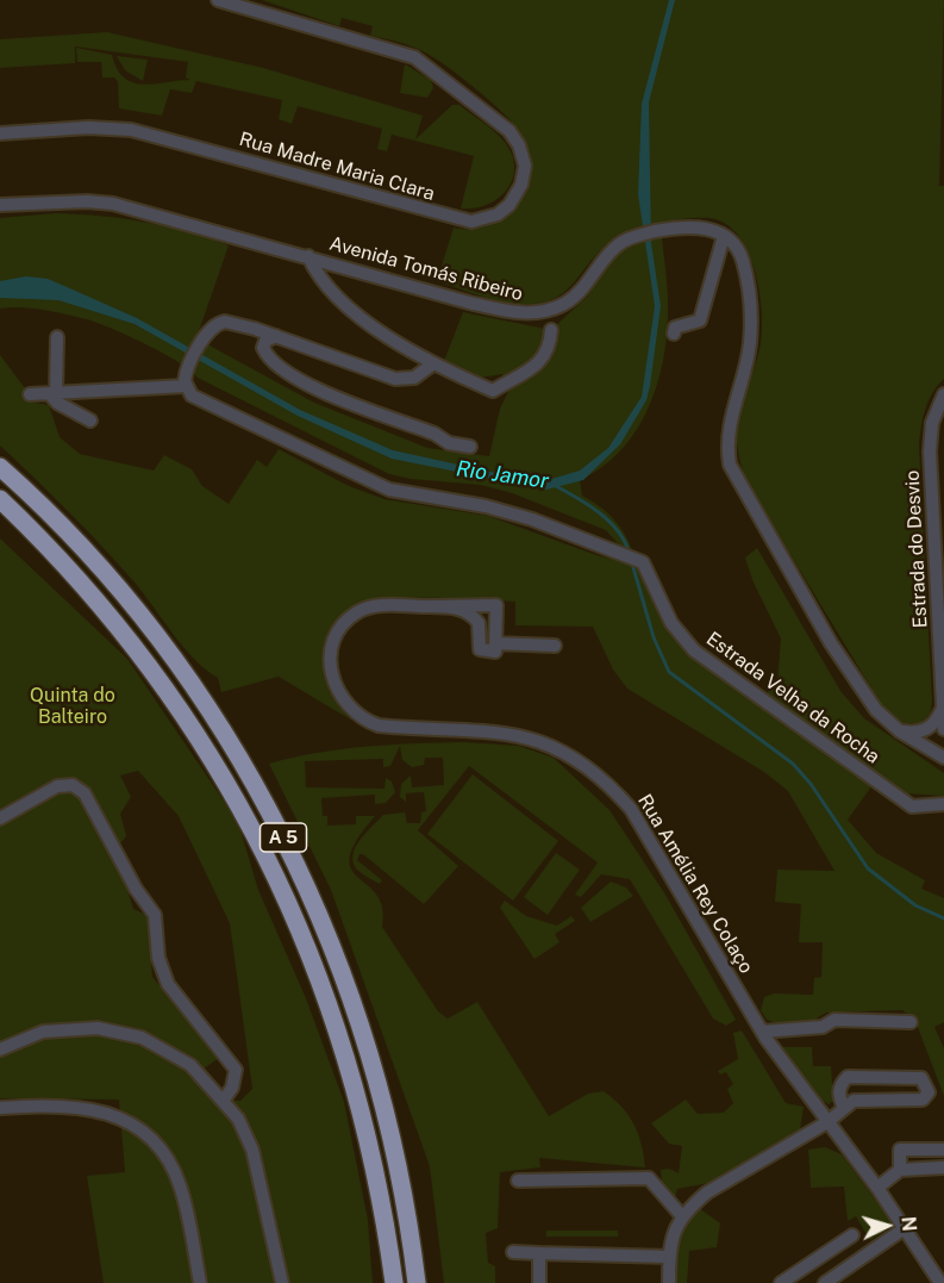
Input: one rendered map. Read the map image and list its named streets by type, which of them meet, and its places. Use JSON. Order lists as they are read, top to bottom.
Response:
{
  "streets": {
    "highway": ["A 5"],
    "street": [
      "Rua Madre Maria Clara",
      "Avenida Tomás Ribeiro",
      "Estrada do Desvio",
      "Estrada Velha da Rocha",
      "Rua Amélia Rey Colaço"
    ]
  },
  "water": ["Rio Jamor"],
  "parks": ["Quinta do Balteiro"],
  "north": "right"
}
